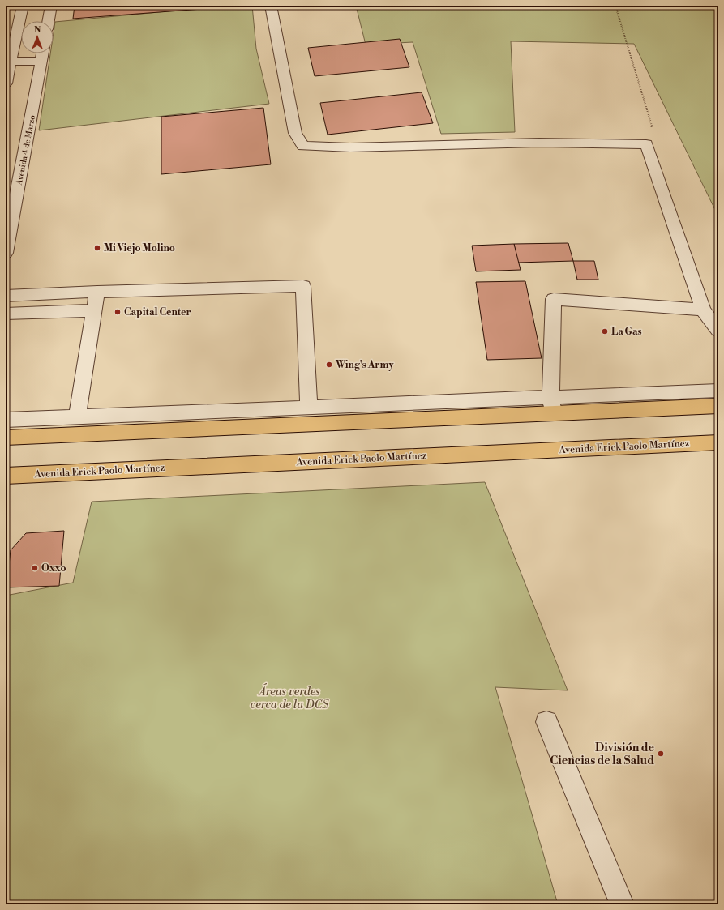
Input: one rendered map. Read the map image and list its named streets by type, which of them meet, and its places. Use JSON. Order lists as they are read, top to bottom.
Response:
{
  "streets": {
    "main road": ["Avenida Erick Paolo Martínez"],
    "street": ["Avenida 4 de Marzo"]
  },
  "parks": ["Áreas verdes cerca de la DCS"],
  "places": [
    "Mi Viejo Molino",
    "Capital Center",
    "La Gas",
    "Wing's Army",
    "Oxxo",
    "División de Ciencias de la Salud"
  ],
  "north": "top"
}
